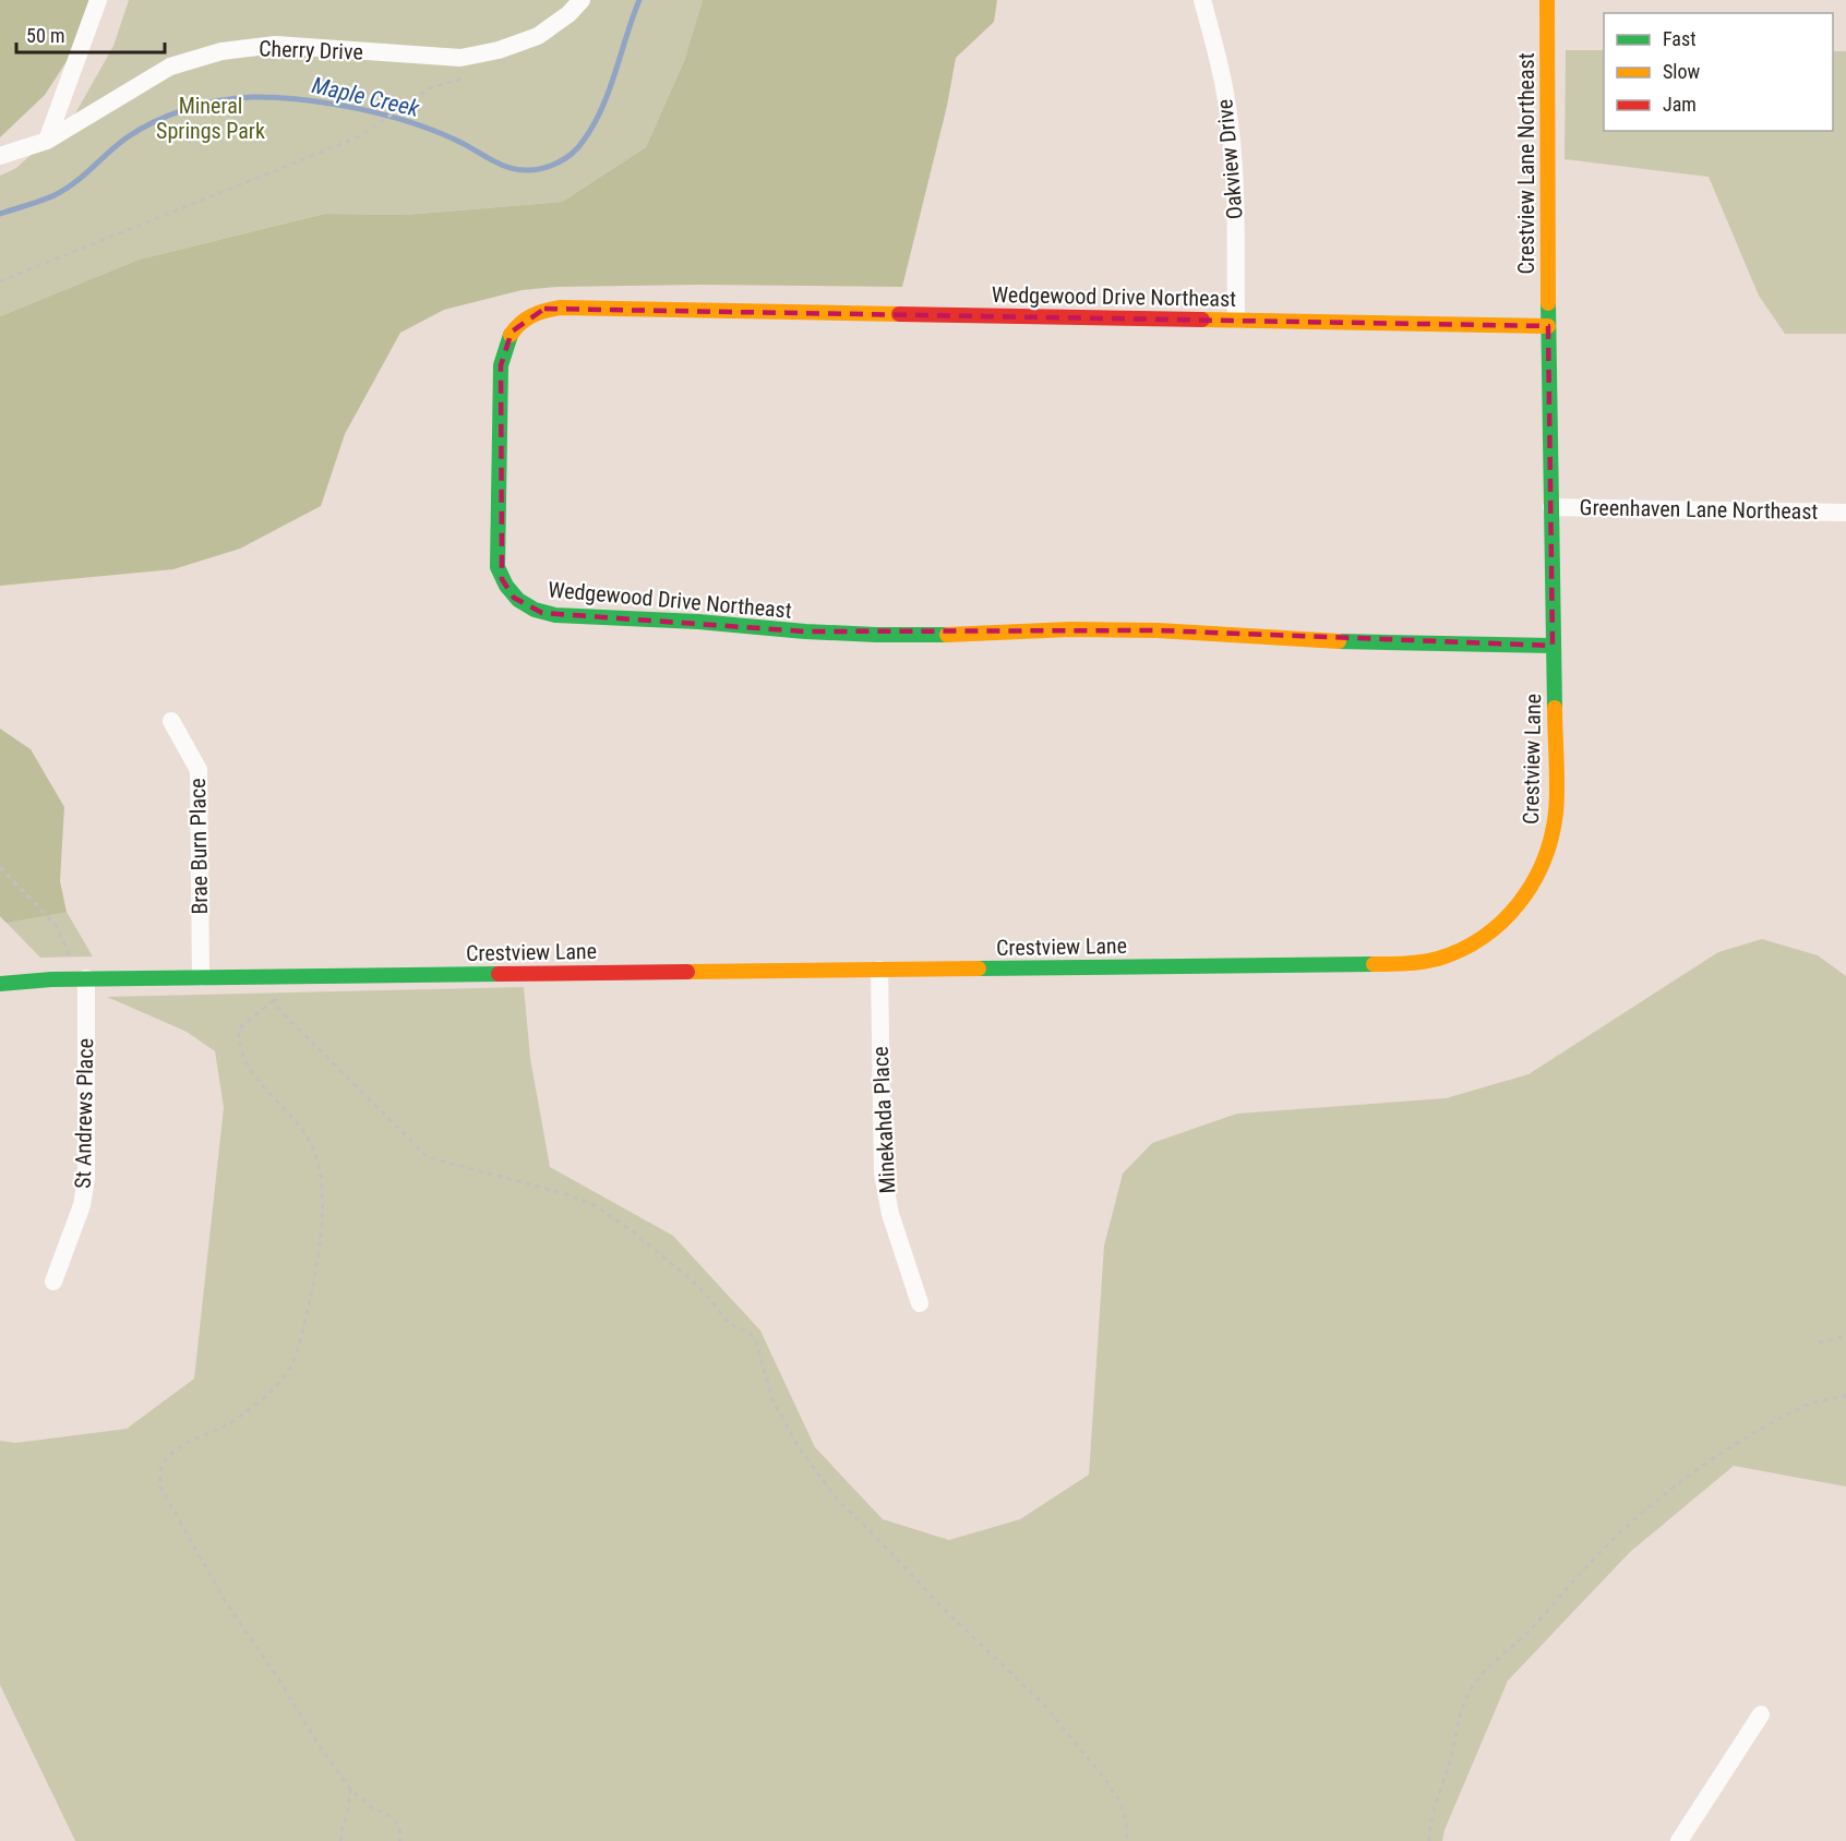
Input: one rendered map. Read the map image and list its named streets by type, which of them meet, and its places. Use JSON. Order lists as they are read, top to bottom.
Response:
{
  "streets": {
    "street": [
      "Cherry Drive",
      "Oakview Drive",
      "Crestview Lane Northeast",
      "Wedgewood Drive Northeast",
      "Greenhaven Lane Northeast",
      "Crestview Lane",
      "Brae Burn Place",
      "St Andrews Place",
      "Minekahda Place"
    ]
  },
  "crossings": [
    ["Oakview Drive", "Wedgewood Drive Northeast"],
    ["Crestview Lane Northeast", "Wedgewood Drive Northeast"],
    ["Crestview Lane Northeast", "Crestview Lane"],
    ["Wedgewood Drive Northeast", "Crestview Lane"],
    ["Greenhaven Lane Northeast", "Crestview Lane"],
    ["Crestview Lane", "Brae Burn Place"],
    ["Crestview Lane", "St Andrews Place"],
    ["Crestview Lane", "Minekahda Place"]
  ],
  "water": ["Maple Creek"],
  "parks": ["Mineral Springs Park"],
  "legend": ["Fast", "Slow", "Jam"],
  "scale_bar": "50 m"
}
